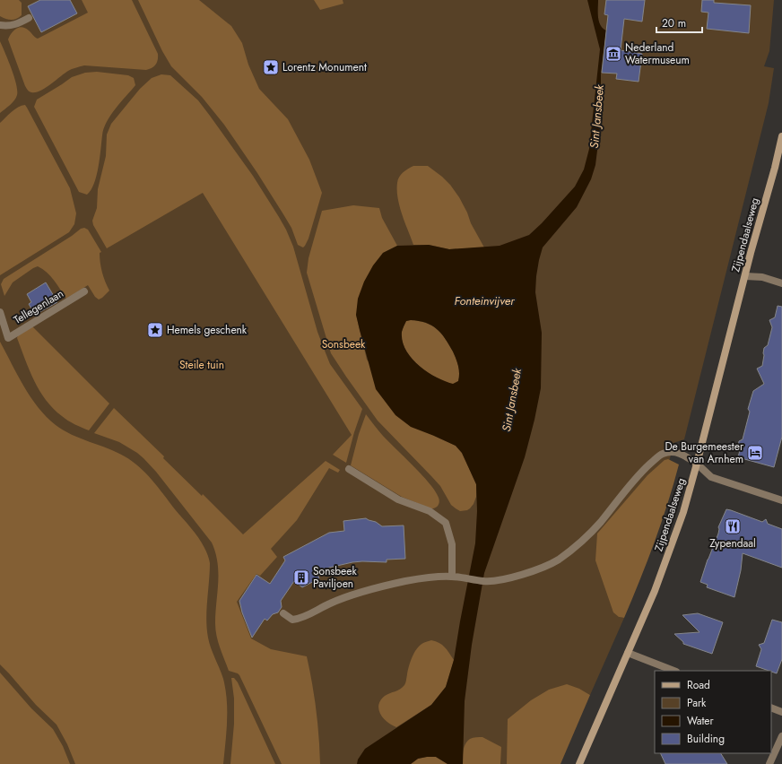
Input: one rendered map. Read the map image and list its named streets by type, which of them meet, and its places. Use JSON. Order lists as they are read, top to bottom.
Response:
{
  "streets": {
    "main road": ["Zijpendaalseweg"],
    "street": ["Tellegenlaan"]
  },
  "water": ["Sint Jansbeek", "Fonteinvijver"],
  "parks": ["Sonsbeek", "Steile tuin"],
  "places": {
    "museum": ["Nederland Watermuseum"],
    "place": ["Lorentz Monument", "Hemels geschenk"],
    "hotel": ["De Burgemeester van Arnhem"],
    "restaurant": ["Zypendaal"],
    "building": ["Sonsbeek Paviljoen"]
  },
  "legend": [
    "Road",
    "Park",
    "Water",
    "Building"
  ],
  "scale_bar": "20 m"
}
